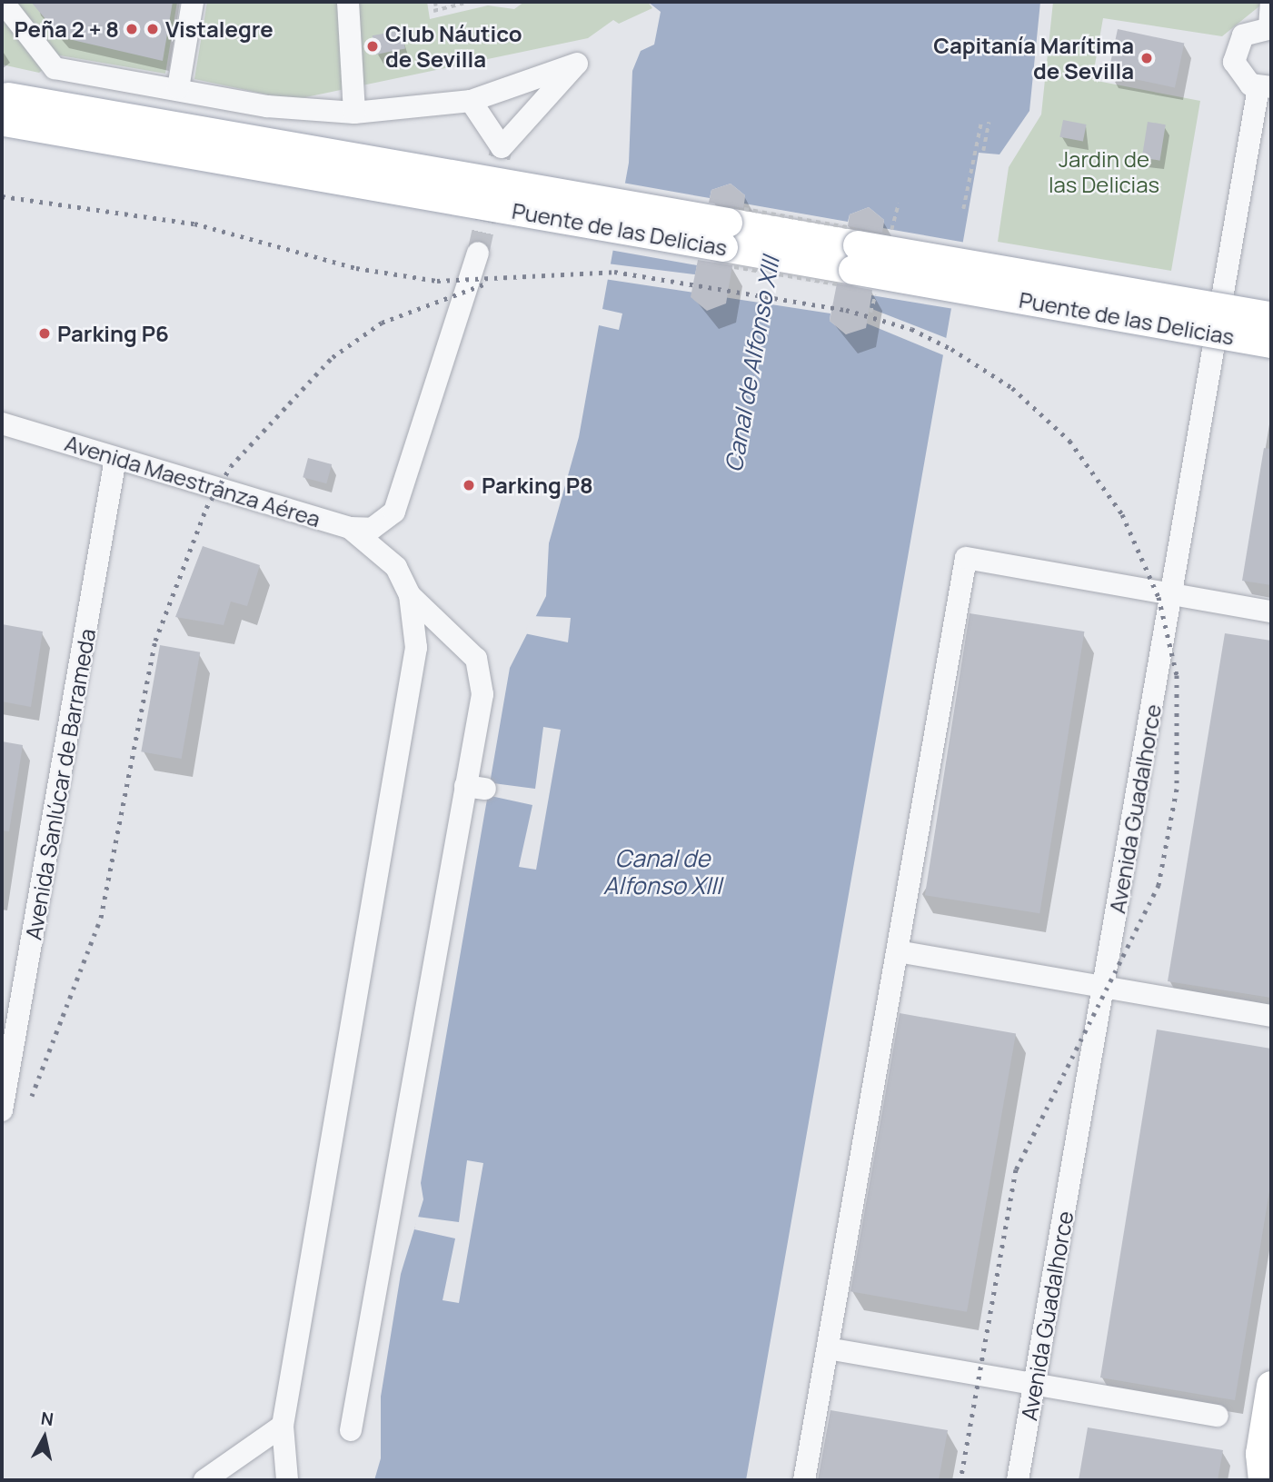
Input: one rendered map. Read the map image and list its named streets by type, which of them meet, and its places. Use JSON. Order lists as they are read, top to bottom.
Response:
{
  "streets": {
    "main road": ["Puente de las Delicias"],
    "street": ["Avenida Maestranza Aérea", "Avenida Sanlúcar de Barrameda", "Avenida Guadalhorce"]
  },
  "crossings": [
    ["Avenida Maestranza Aérea", "Avenida Sanlúcar de Barrameda"]
  ],
  "water": ["Canal de Alfonso XIII"],
  "parks": ["Jardin de las Delicias"],
  "places": [
    "Peña 2 + 8",
    "Vistalegre",
    "Club Náutico de Sevilla",
    "Capitanía Marítima de Sevilla",
    "Parking P6",
    "Parking P8"
  ],
  "north": "top"
}
